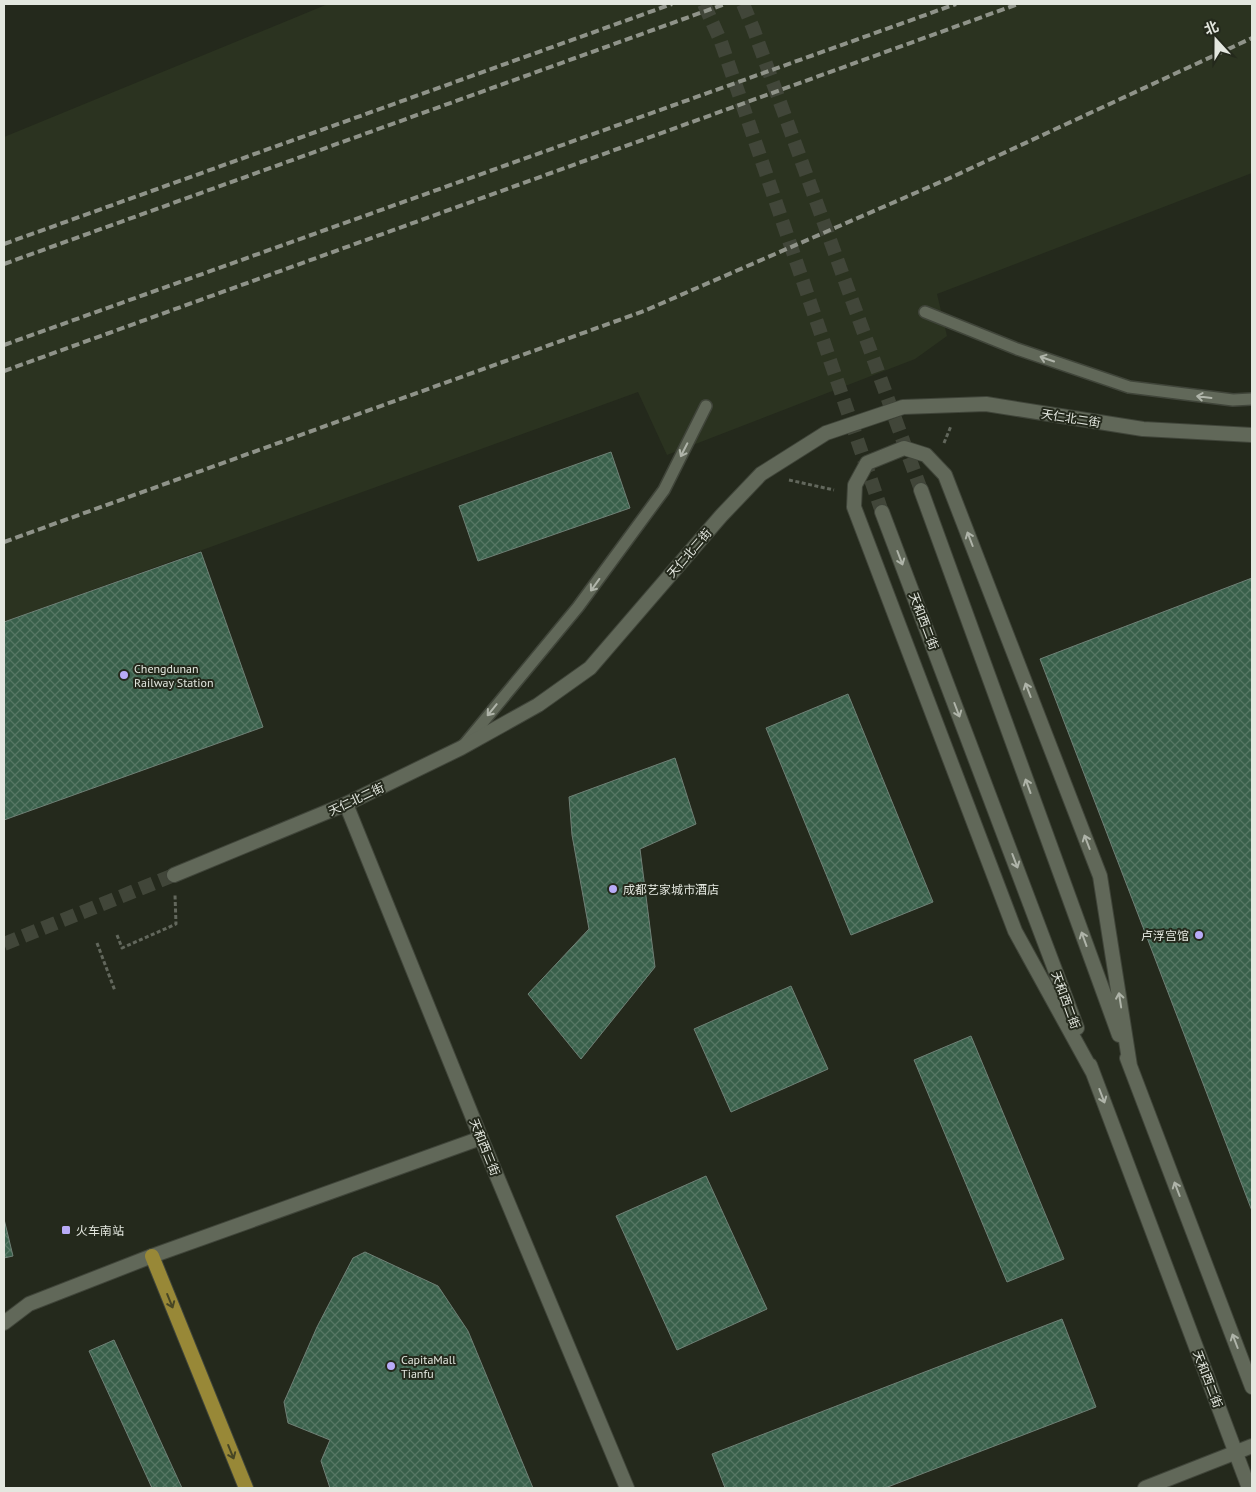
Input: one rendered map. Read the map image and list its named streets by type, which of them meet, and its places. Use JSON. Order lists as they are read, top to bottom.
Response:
{
  "streets": {
    "street": ["天仁北二街", "天和西二街", "天和西三街"]
  },
  "crossings": [
    ["天仁北二街", "天和西三街"]
  ],
  "places": {
    "other": [
      "Chengdunan Railway Station",
      "成都艺家城市酒店",
      "卢浮宫馆",
      "CapitaMall Tianfu"
    ],
    "transit": ["火车南站"]
  },
  "north": "top"
}
